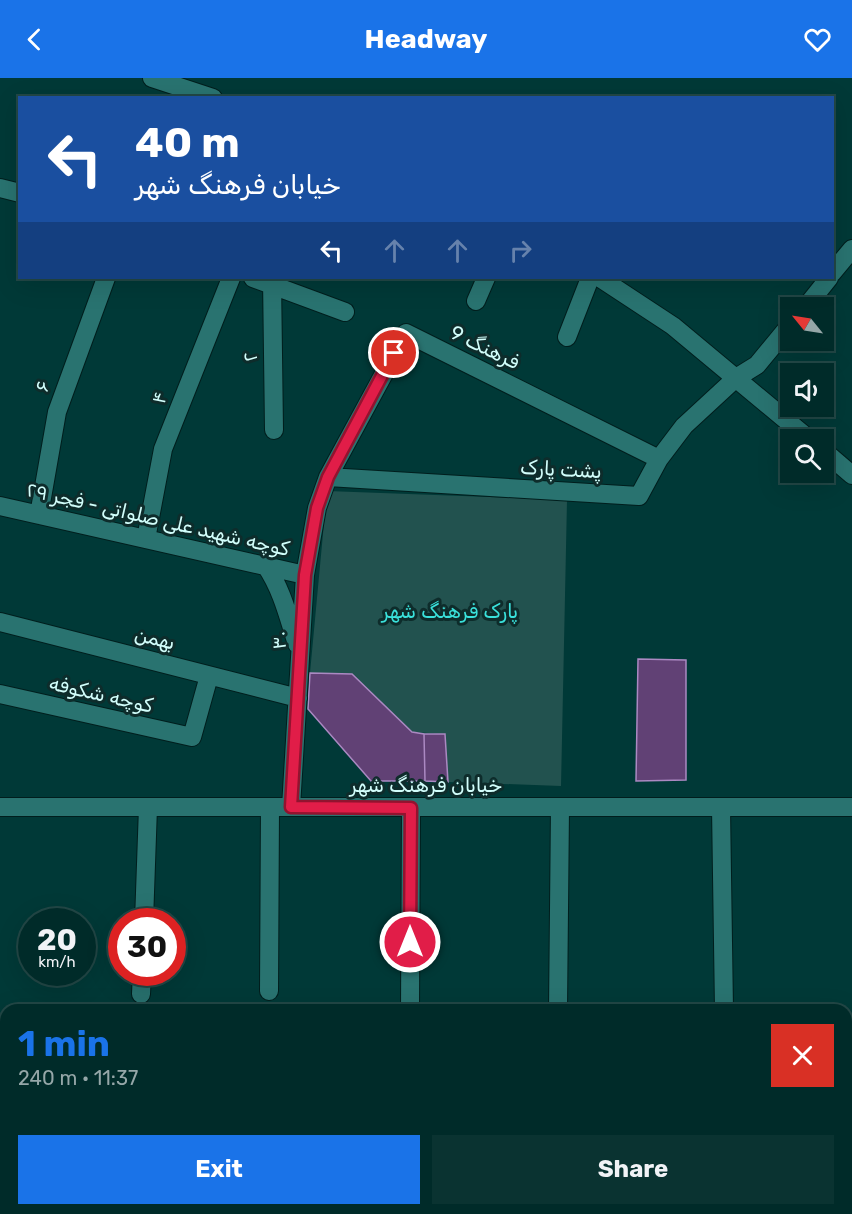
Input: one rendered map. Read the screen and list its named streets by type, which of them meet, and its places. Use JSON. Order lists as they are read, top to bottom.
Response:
{
  "streets": {
    "street": [
      "فرهنگ 9",
      "۲",
      "۶",
      "۴",
      "پشت پارک",
      "کوچه شهید علی صلواتی - فجر ۲۹",
      "بهمن",
      "۳۰",
      "کوچه شکوفه",
      "خیابان فرهنگ شهر"
    ]
  },
  "crossings": [
    ["فرهنگ 9", "پشت پارک"],
    ["فرهنگ 9", "۳۰"],
    ["۶", "کوچه شهید علی صلواتی - فجر ۲۹"],
    ["۴", "کوچه شهید علی صلواتی - فجر ۲۹"],
    ["پشت پارک", "۳۰"],
    ["کوچه شهید علی صلواتی - فجر ۲۹", "۳۰"],
    ["بهمن", "۳۰"],
    ["بهمن", "کوچه شکوفه"],
    ["۳۰", "خیابان فرهنگ شهر"]
  ],
  "parks": ["پارک فرهنگ شهر"],
  "north": "top left",
  "page": {
    "header": "Headway",
    "turn": ["40 m", "خیابان فرهنگ شهر"],
    "speed": "20 km/h",
    "limit": "30",
    "heading": ["1 min", "240 m · 11:37"],
    "buttons": ["Exit", "Share"]
  }
}
